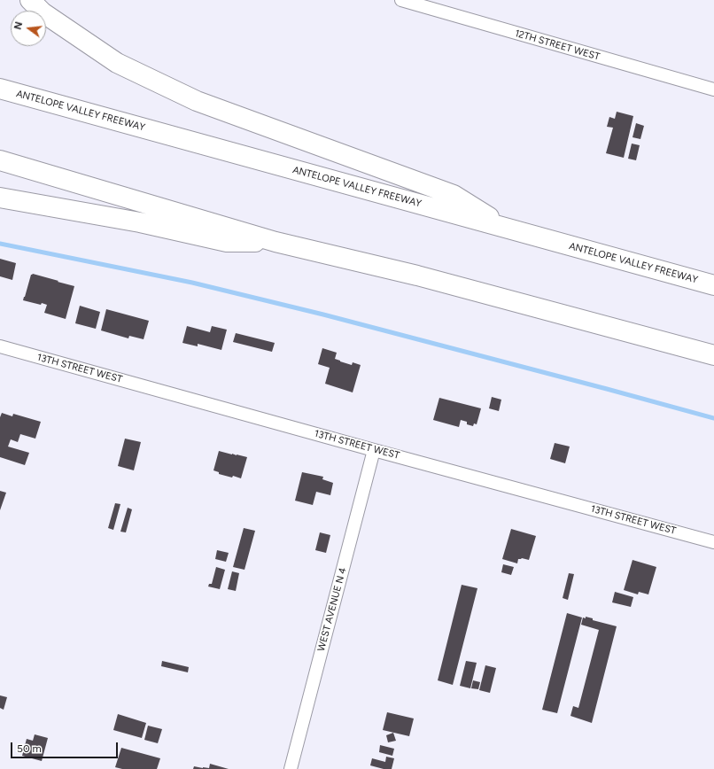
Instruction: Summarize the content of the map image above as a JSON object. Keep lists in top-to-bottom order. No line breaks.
{"streets":{"highway":["ANTELOPE VALLEY FREEWAY"],"street":["12TH STREET WEST","13TH STREET WEST","WEST AVENUE N 4"]},"crossings":[["13TH STREET WEST","WEST AVENUE N 4"]],"scale_bar":"50 m","north":"left"}
